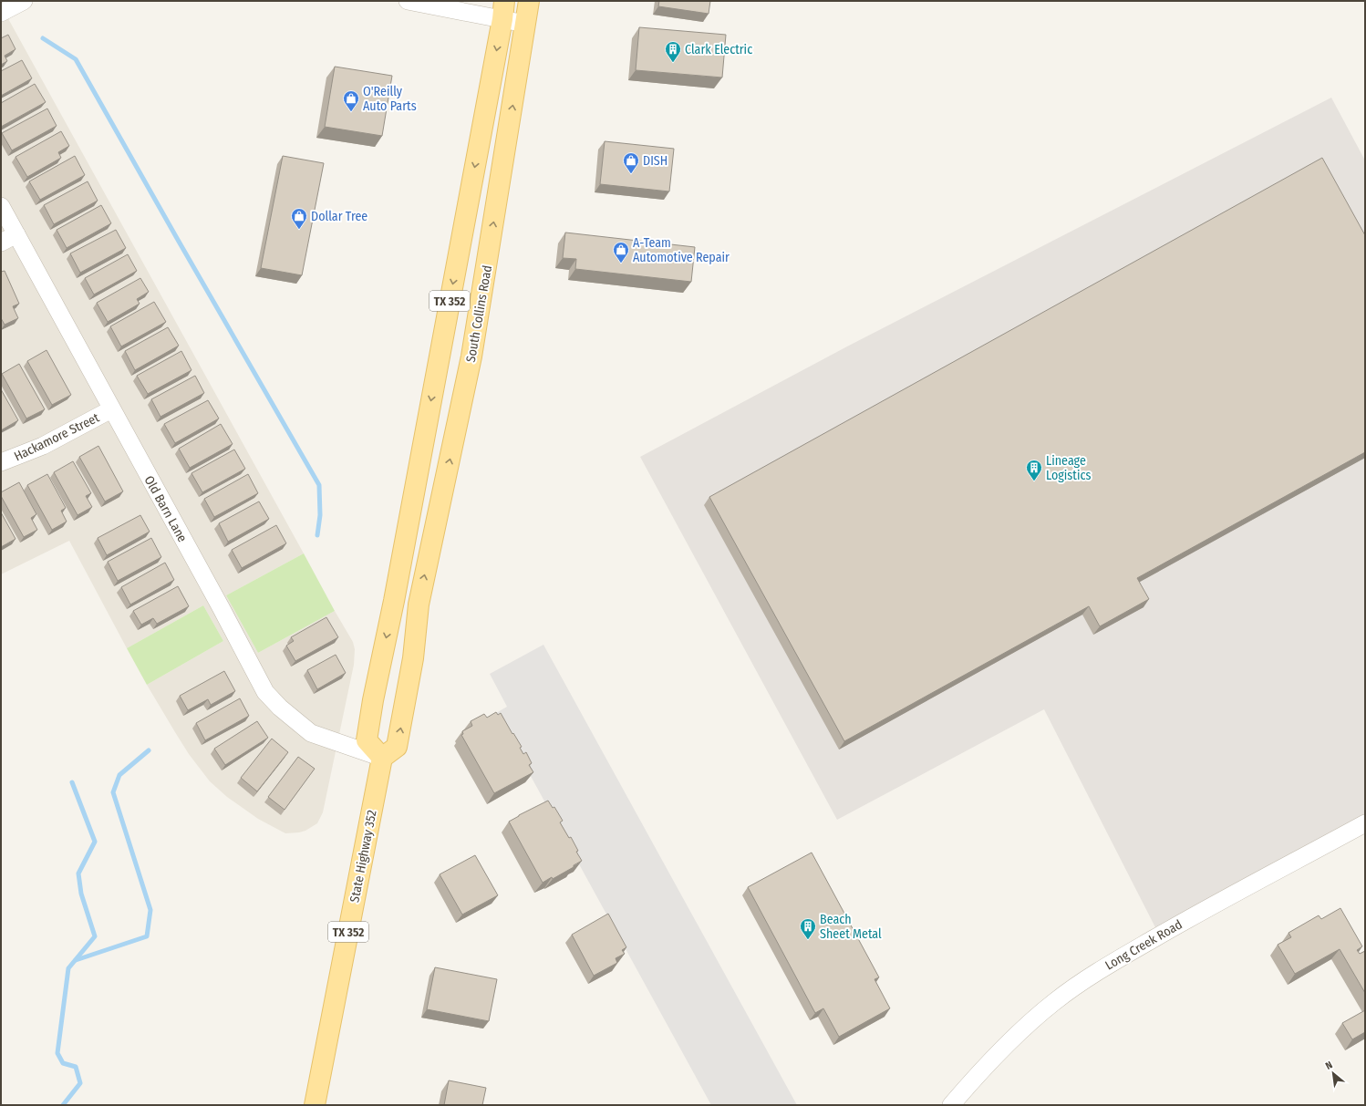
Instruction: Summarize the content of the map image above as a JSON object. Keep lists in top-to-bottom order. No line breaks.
{"streets":{"main road":["TX 352","South Collins Road","State Highway 352"],"street":["Hackamore Street","Old Barn Lane","Long Creek Road"]},"crossings":[["TX 352","South Collins Road"],["TX 352","Old Barn Lane"],["TX 352","State Highway 352"],["South Collins Road","Old Barn Lane"],["South Collins Road","State Highway 352"],["Hackamore Street","Old Barn Lane"],["Old Barn Lane","State Highway 352"]],"places":{"building":["Clark Electric","Lineage Logistics","Beach Sheet Metal"],"shop":["O'Reilly Auto Parts","DISH","Dollar Tree","A-Team Automotive Repair"]},"north":"top left"}
